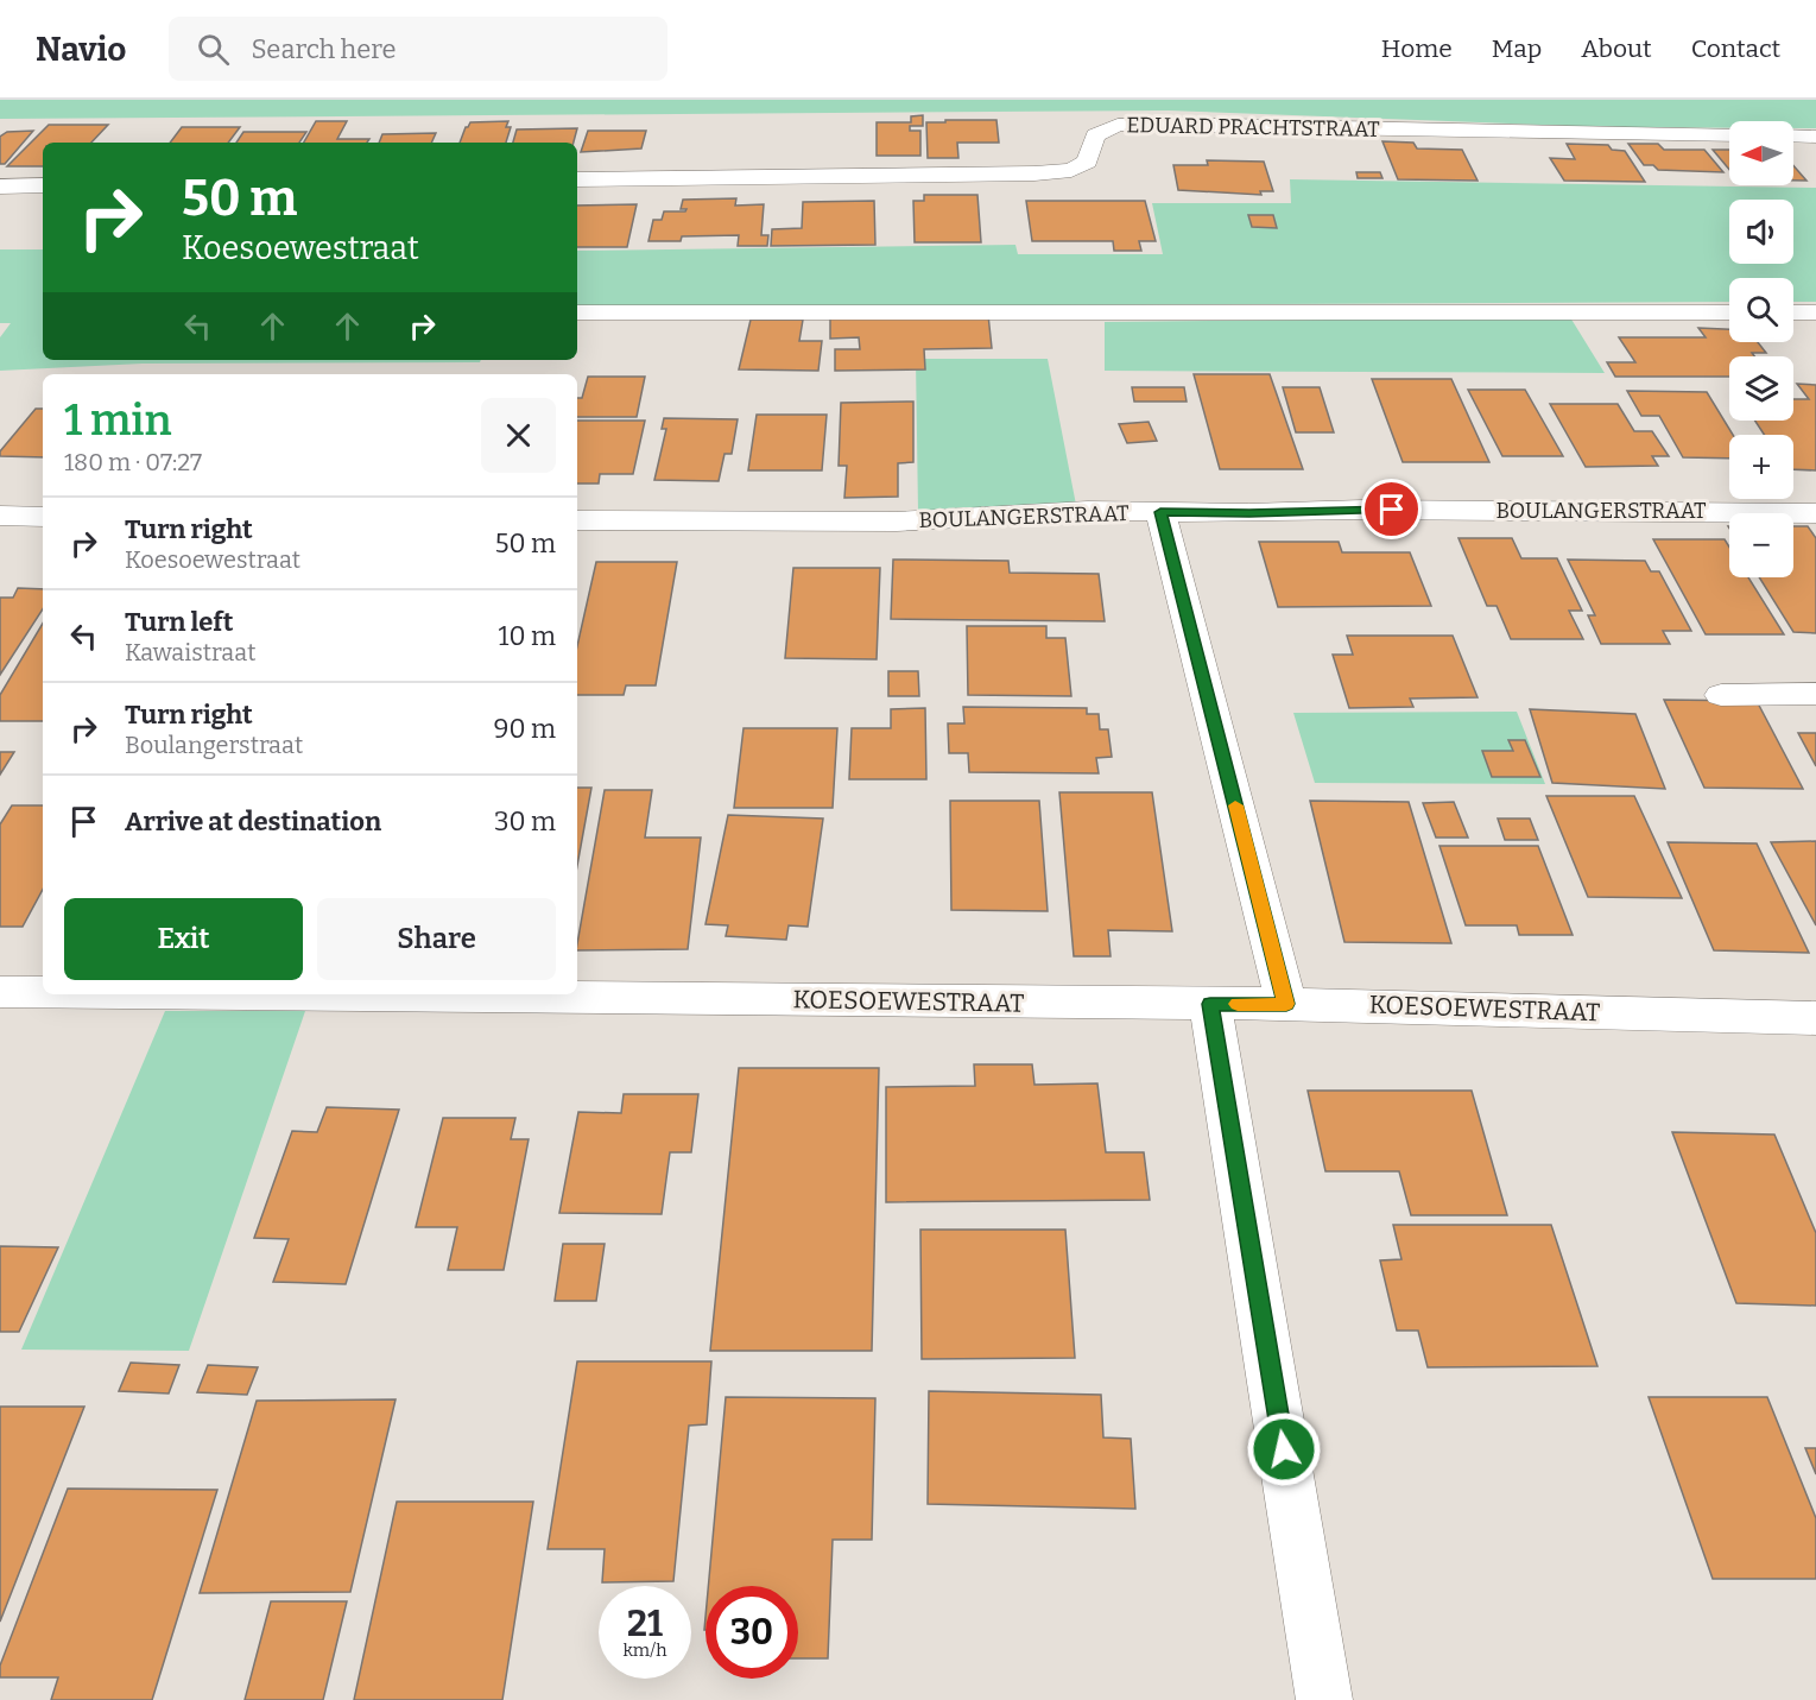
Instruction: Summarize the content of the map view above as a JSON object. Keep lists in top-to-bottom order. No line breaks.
{"streets":{"street":["EDUARD PRACHTSTRAAT","BOULANGERSTRAAT","KOESOEWESTRAAT"]},"north":"left","page":{"header":"Navio","search":"Search here","nav":["Home","Map","About","Contact"],"map_buttons":["+","−"],"turn":["50 m","Koesoewestraat"],"heading":["1 min","180 m · 07:27"],"list":[{"name":"Turn right","note":"Koesoewestraat","value":"50 m"},{"name":"Turn left","note":"Kawaistraat","value":"10 m"},{"name":"Turn right","note":"Boulangerstraat","value":"90 m"},{"name":"Arrive at destination","value":"30 m"}],"buttons":["Exit","Share"],"speed":"21 km/h","limit":"30"}}
